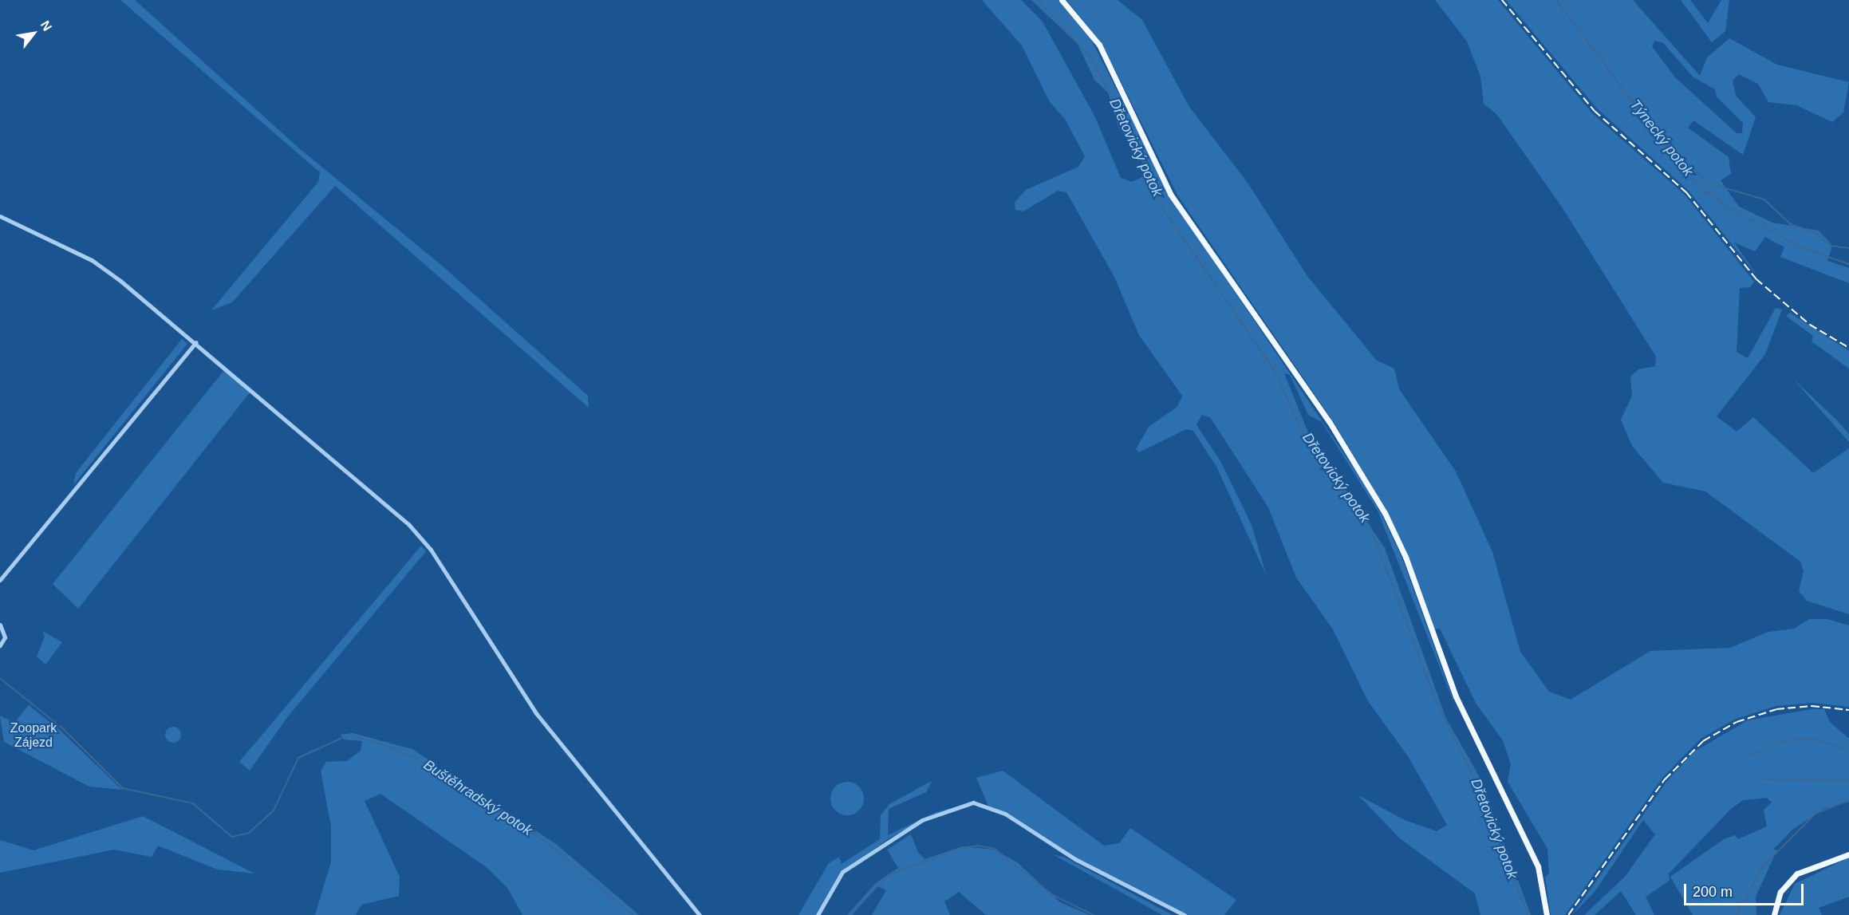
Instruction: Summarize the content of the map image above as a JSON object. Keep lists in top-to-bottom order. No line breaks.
{"water":["Týnecký potok","Dřetovický potok","Buštěhradský potok"],"parks":["Zoopark Zájezd"],"scale_bar":"200 m","north":"top right"}
